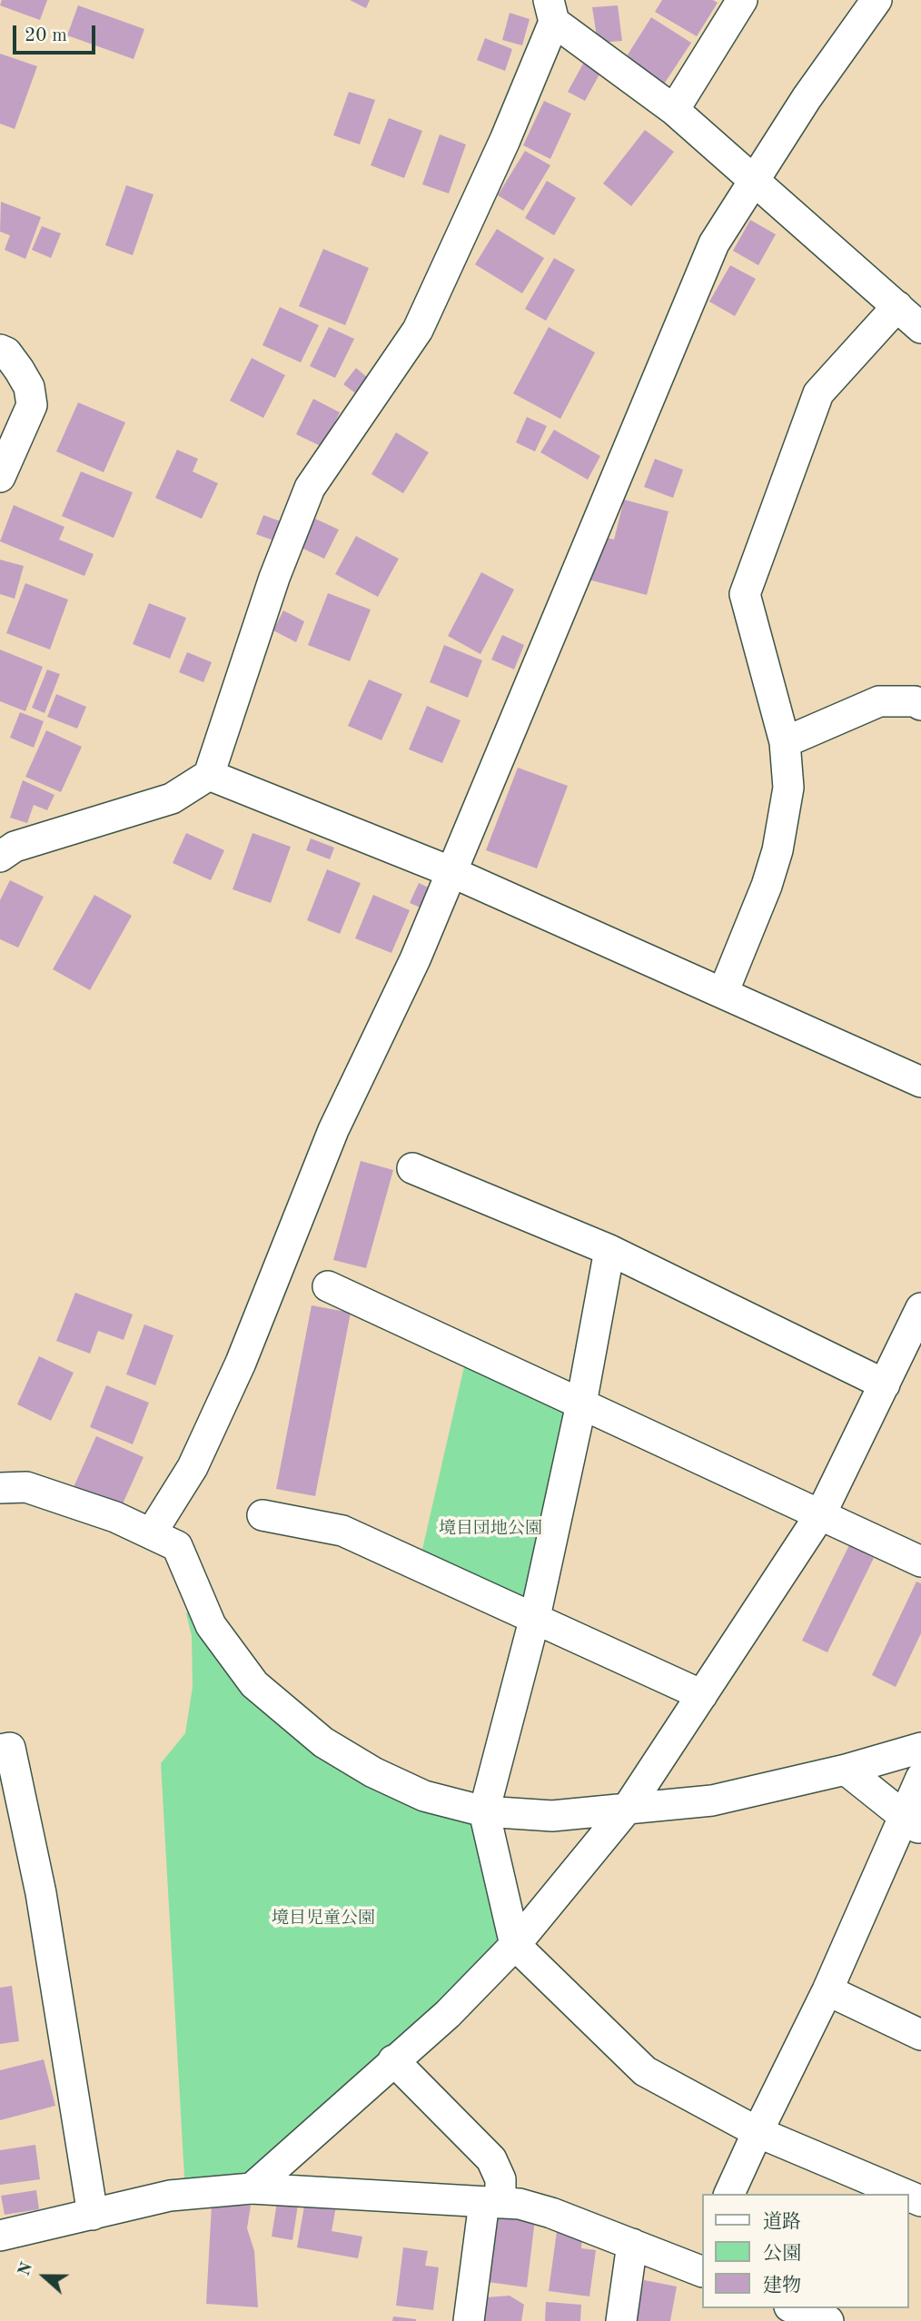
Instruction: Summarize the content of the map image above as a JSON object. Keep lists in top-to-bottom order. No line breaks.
{"parks":["境目団地公園","境目児童公園"],"legend":["道路","公園","建物"],"scale_bar":"20 m","north":"left"}
